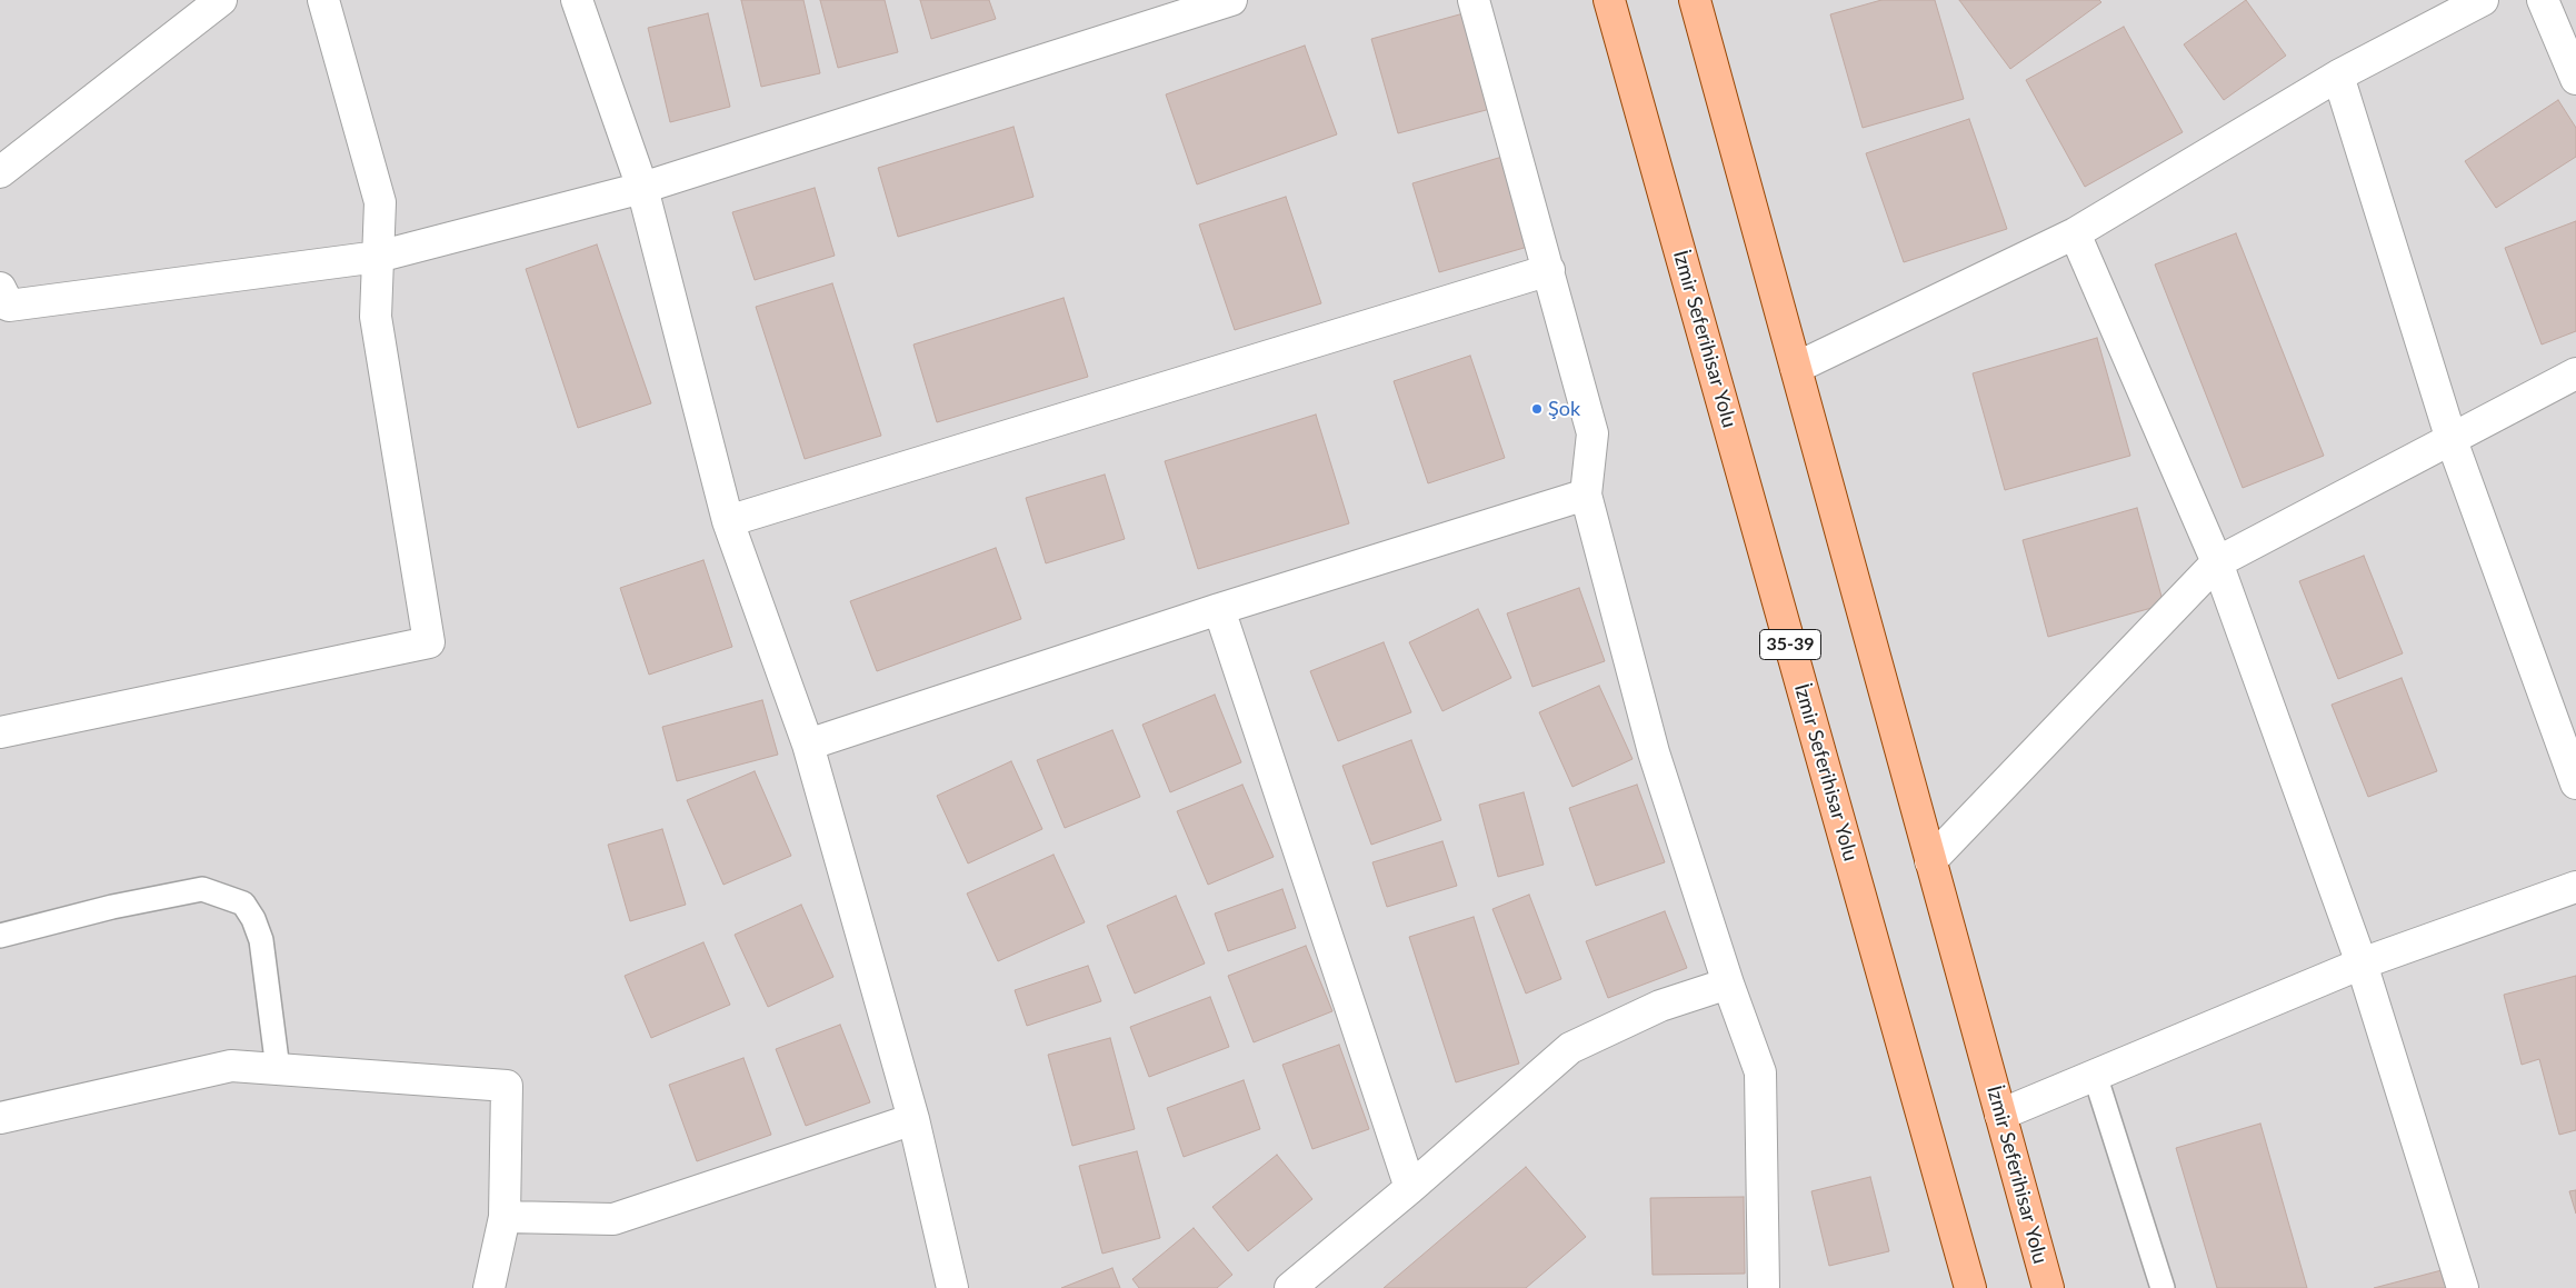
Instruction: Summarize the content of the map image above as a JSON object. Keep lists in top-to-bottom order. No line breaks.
{"streets":{"main road":["İzmir Seferihisar Yolu","35-39"]},"places":["Şok"]}
